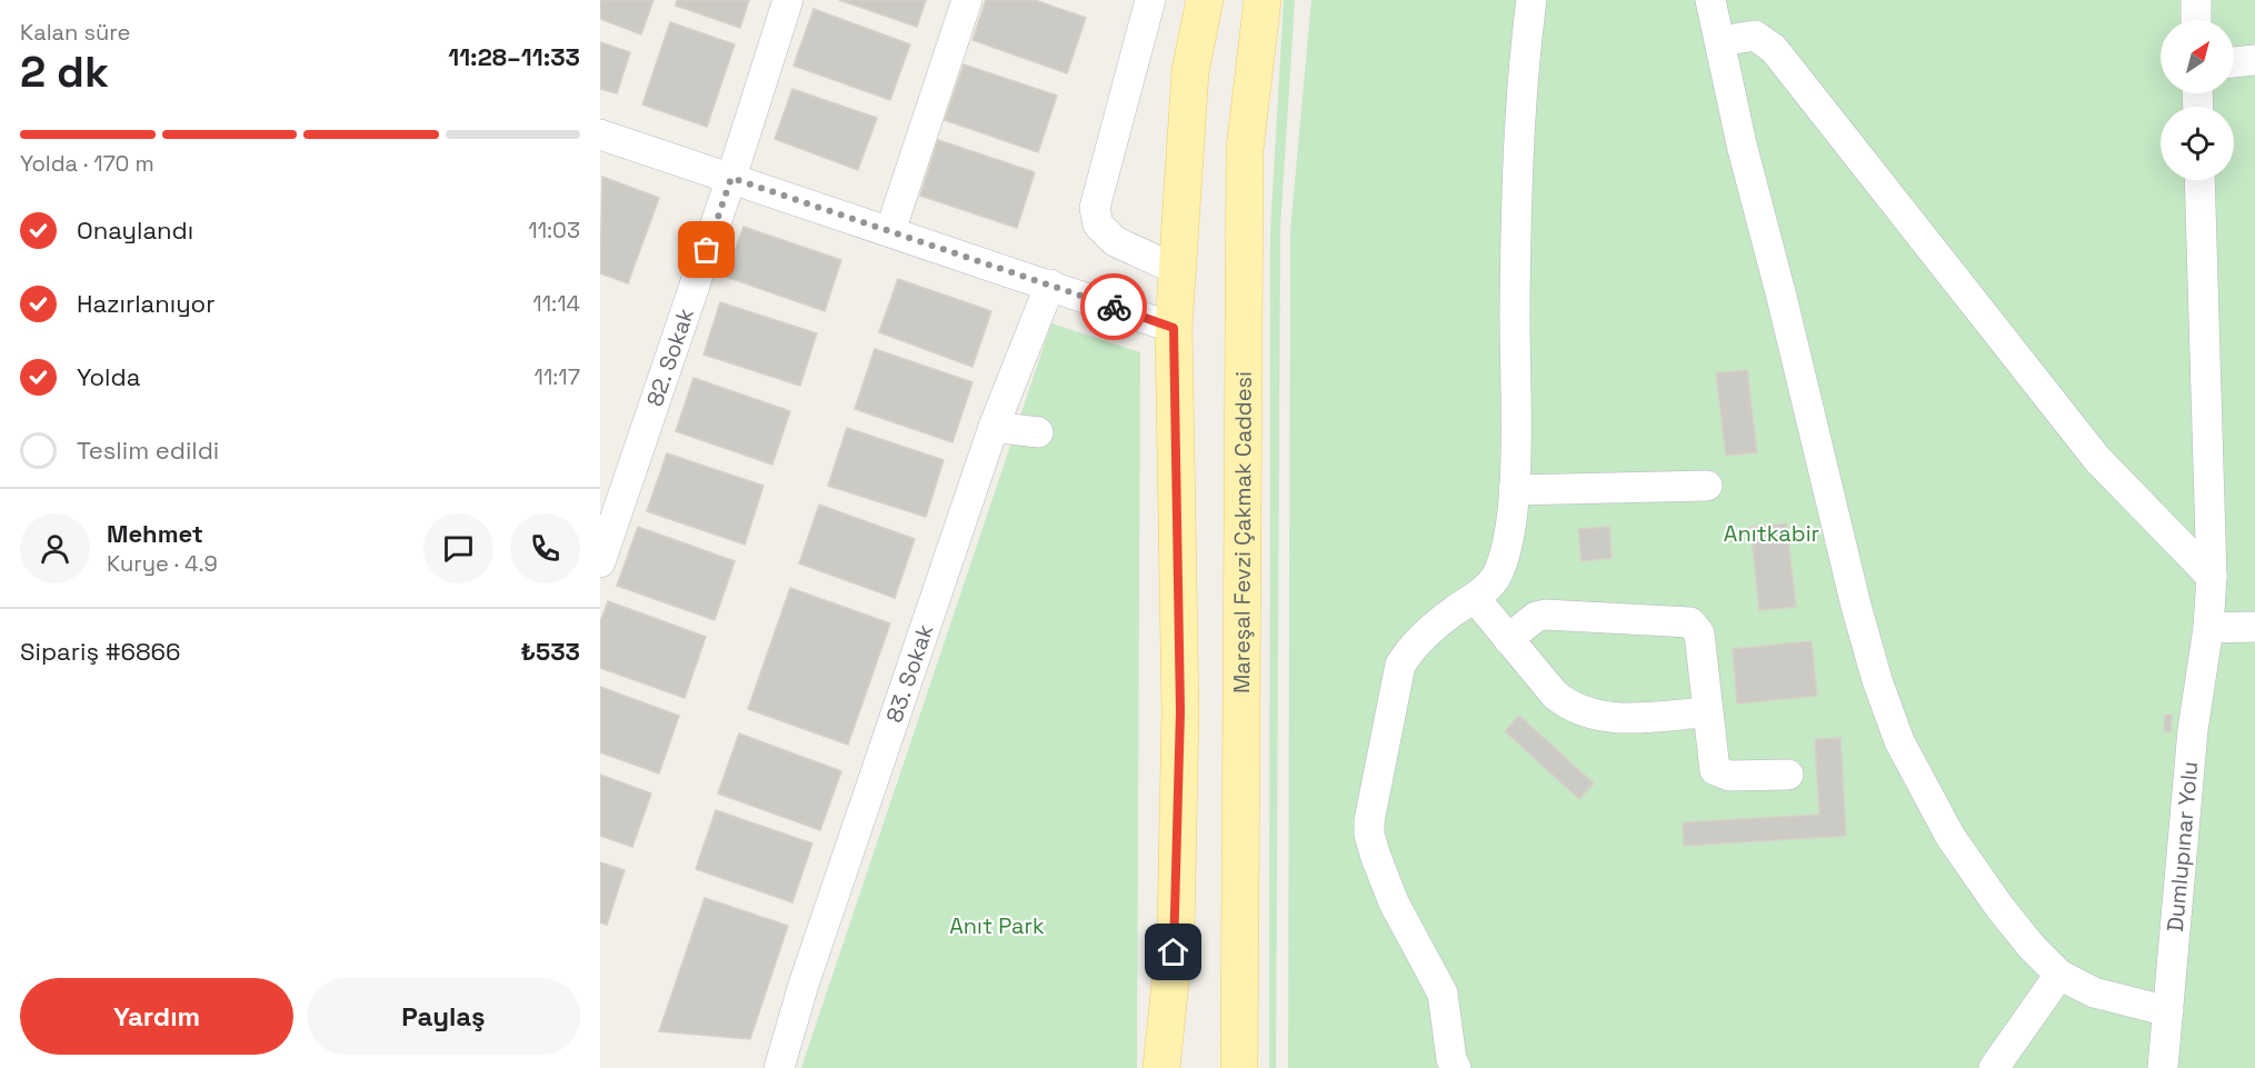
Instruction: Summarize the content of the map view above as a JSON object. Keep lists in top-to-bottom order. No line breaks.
{"streets":{"main road":["Mareşal Fevzi Çakmak Caddesi"],"street":["82. Sokak","83. Sokak","Dumlupınar Yolu"]},"parks":["Anıtkabir","Anıt Park"],"north":"top right","page":{"heading":["2 dk","Kalan süre","11:28–11:33"],"panel":["Mehmet","Kurye · 4.9","Sipariş #6866","₺533"],"bar":"Yolda · 170 m","list":[["Onaylandı","11:03"],["Hazırlanıyor","11:14"],["Yolda","11:17"],"Teslim edildi"],"buttons":["Yardım","Paylaş"]}}
